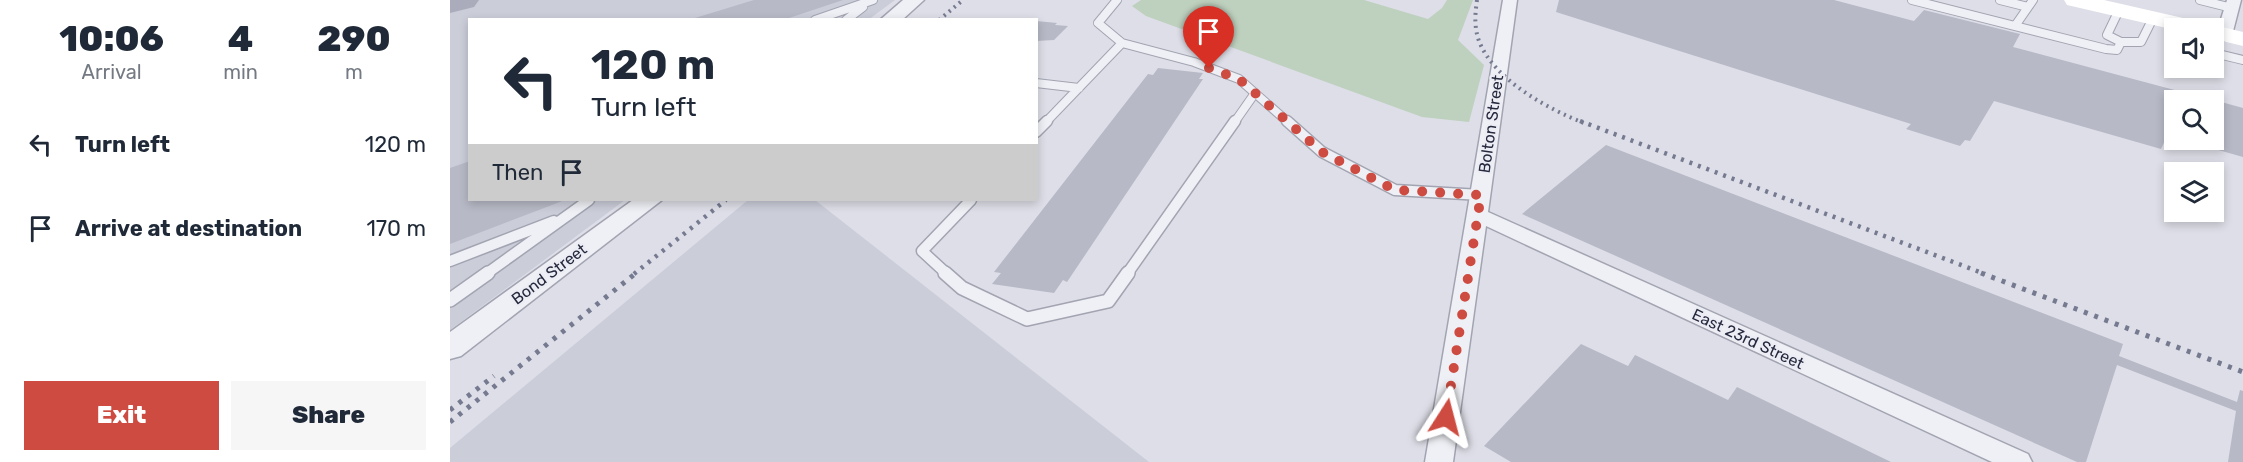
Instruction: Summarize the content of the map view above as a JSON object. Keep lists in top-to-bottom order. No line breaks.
{"streets":{"street":["Bolton Street","Bond Street","East 23rd Street"]},"crossings":[["Bolton Street","East 23rd Street"]],"page":{"eta":["10:06","Arrival","4","min","290","m"],"turn":["120 m","Turn left"],"list":[{"name":"Turn left","value":"120 m"},{"name":"Arrive at destination","value":"170 m"}],"then":"Then","buttons":["Exit","Share"]}}
